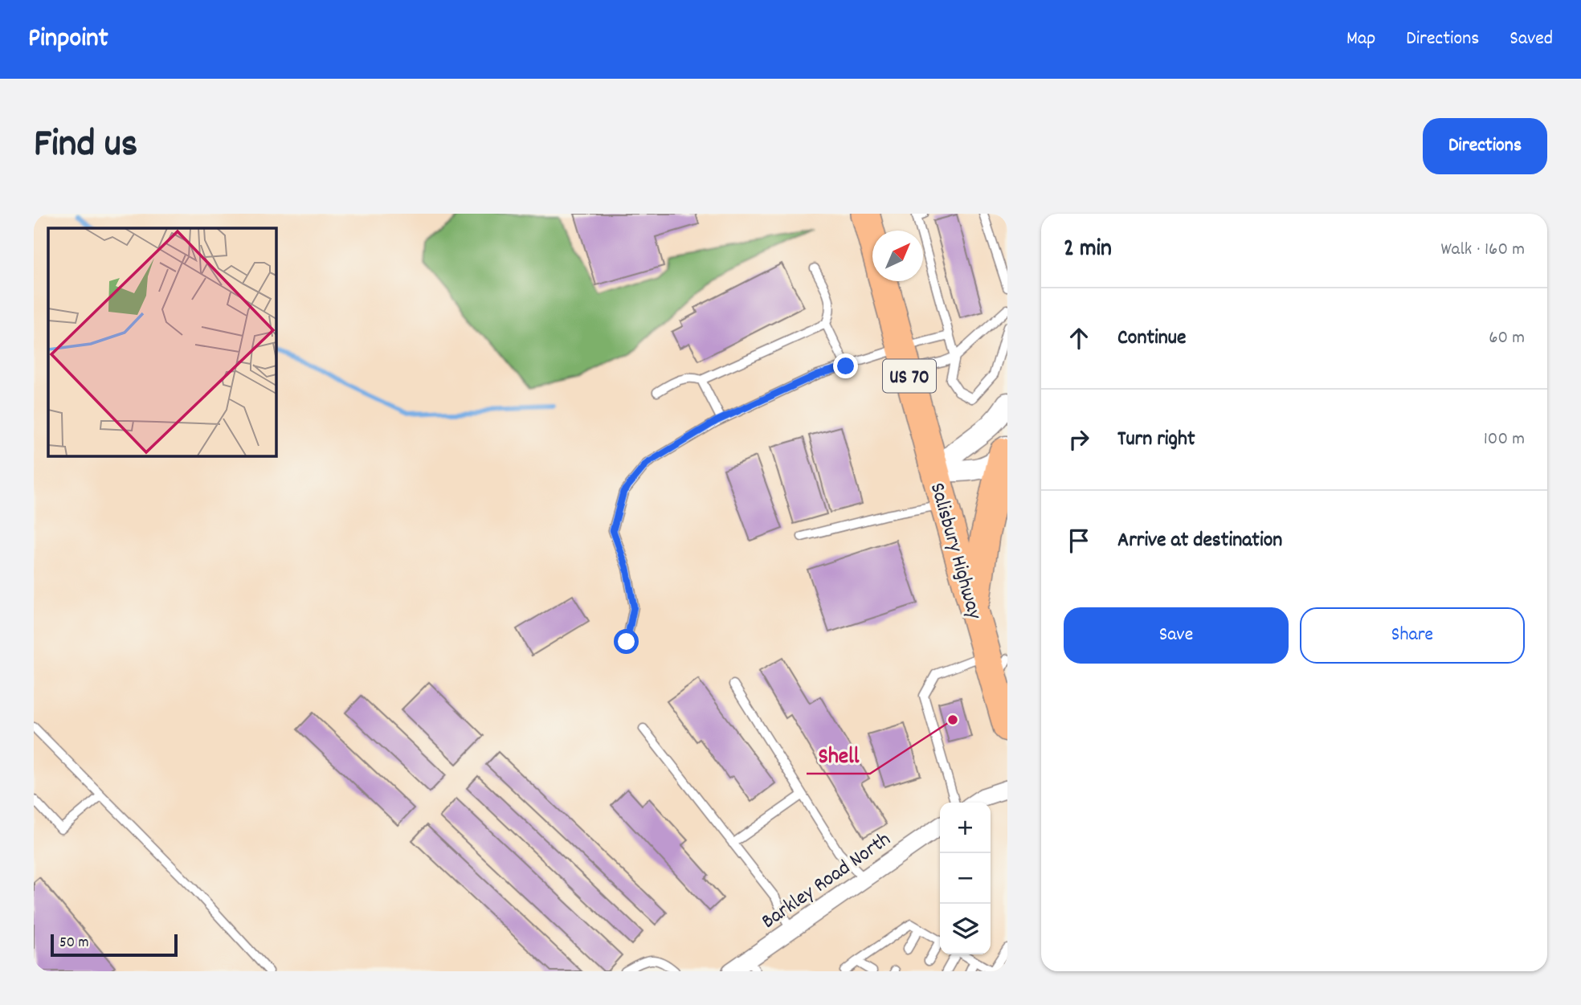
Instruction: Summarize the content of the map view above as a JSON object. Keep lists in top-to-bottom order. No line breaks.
{"streets":{"highway":["US 70","Salisbury Highway"],"street":["Barkley Road North"]},"crossings":[["US 70","Salisbury Highway"]],"places":["Shell"],"scale_bar":"50 m","north":"top right","page":{"header":"Pinpoint","nav":["Map","Directions","Saved"],"title":"Find us","buttons":["Directions",["Save","Share"]],"heading":["2 min","Walk · 160 m"],"list":[["Continue","60 m"],["Turn right","100 m"],"Arrive at destination"],"map_buttons":["+","−"],"scale":"50 m"}}
